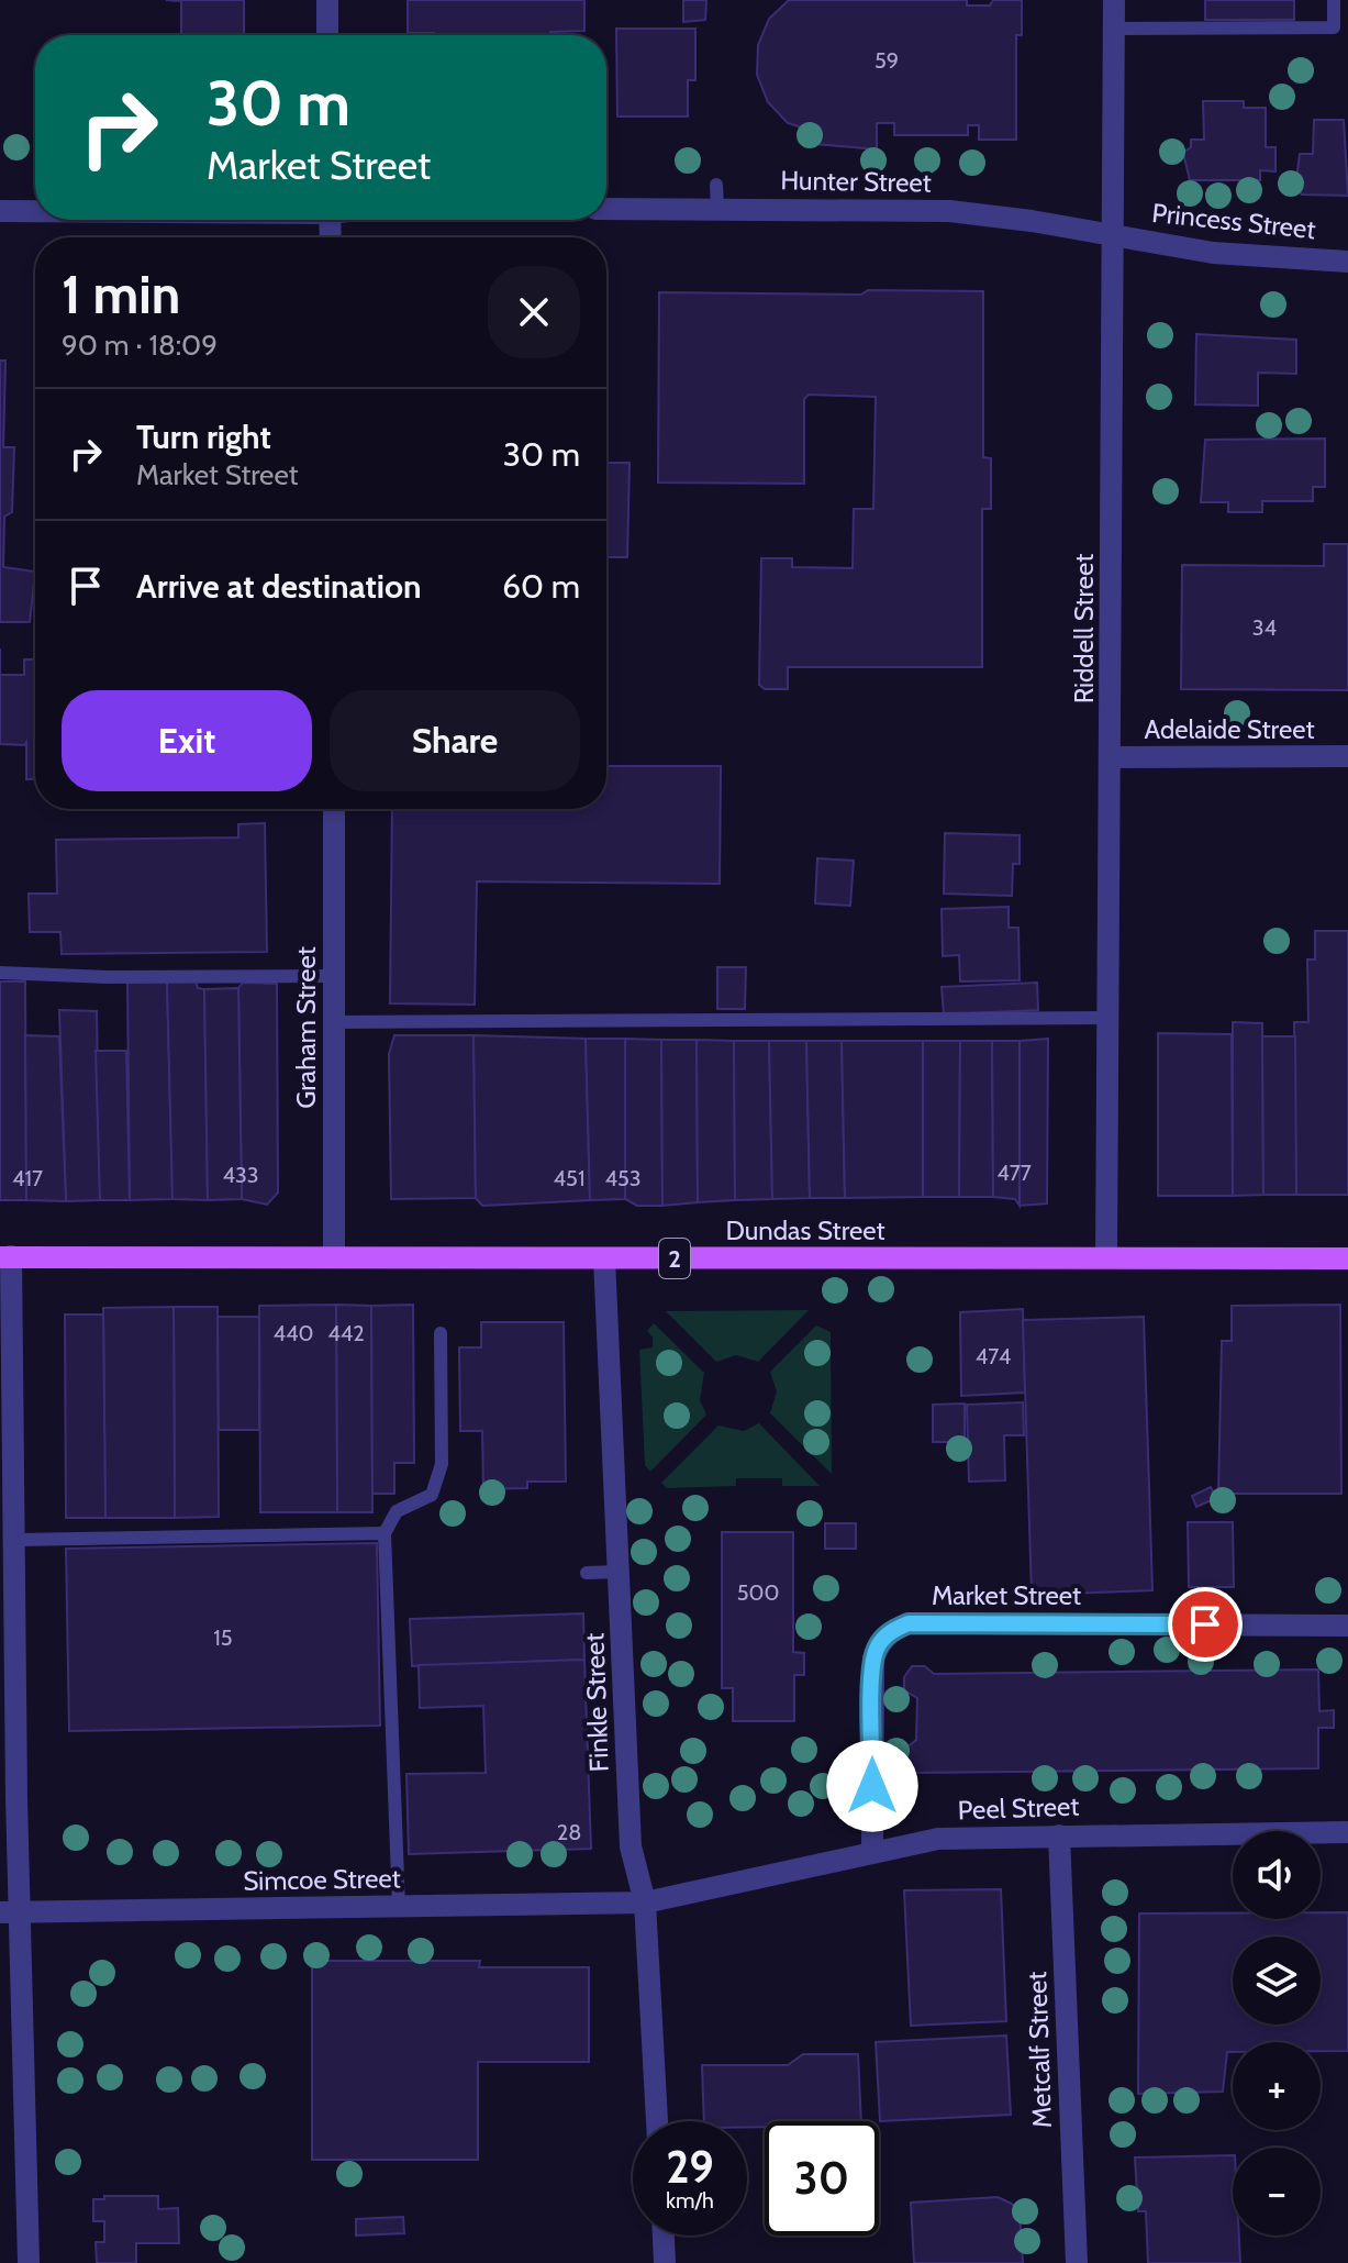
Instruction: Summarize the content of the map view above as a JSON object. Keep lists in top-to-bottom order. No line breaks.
{"streets":{"main road":["Dundas Street","2"],"street":["Hunter Street","Princess Street","Riddell Street","Adelaide Street","Graham Street","Market Street","Finkle Street","Peel Street","Simcoe Street","Metcalf Street"]},"crossings":[["Hunter Street","Princess Street"],["Hunter Street","Riddell Street"],["Princess Street","Riddell Street"],["Riddell Street","Adelaide Street"],["Riddell Street","Dundas Street"],["Graham Street","Dundas Street"],["Dundas Street","Finkle Street"],["Market Street","Peel Street"],["Finkle Street","Peel Street"],["Finkle Street","Simcoe Street"],["Peel Street","Simcoe Street"],["Peel Street","Metcalf Street"]],"house_numbers":["59","34","477","433","417","451","453","440","442","474","500","15","28"],"page":{"turn":["30 m","Market Street"],"heading":["1 min","90 m · 18:09"],"list":[{"name":"Turn right","note":"Market Street","value":"30 m"},{"name":"Arrive at destination","value":"60 m"}],"buttons":["Exit","Share"],"map_buttons":["+","−"],"speed":"29 km/h","limit":"30"}}
